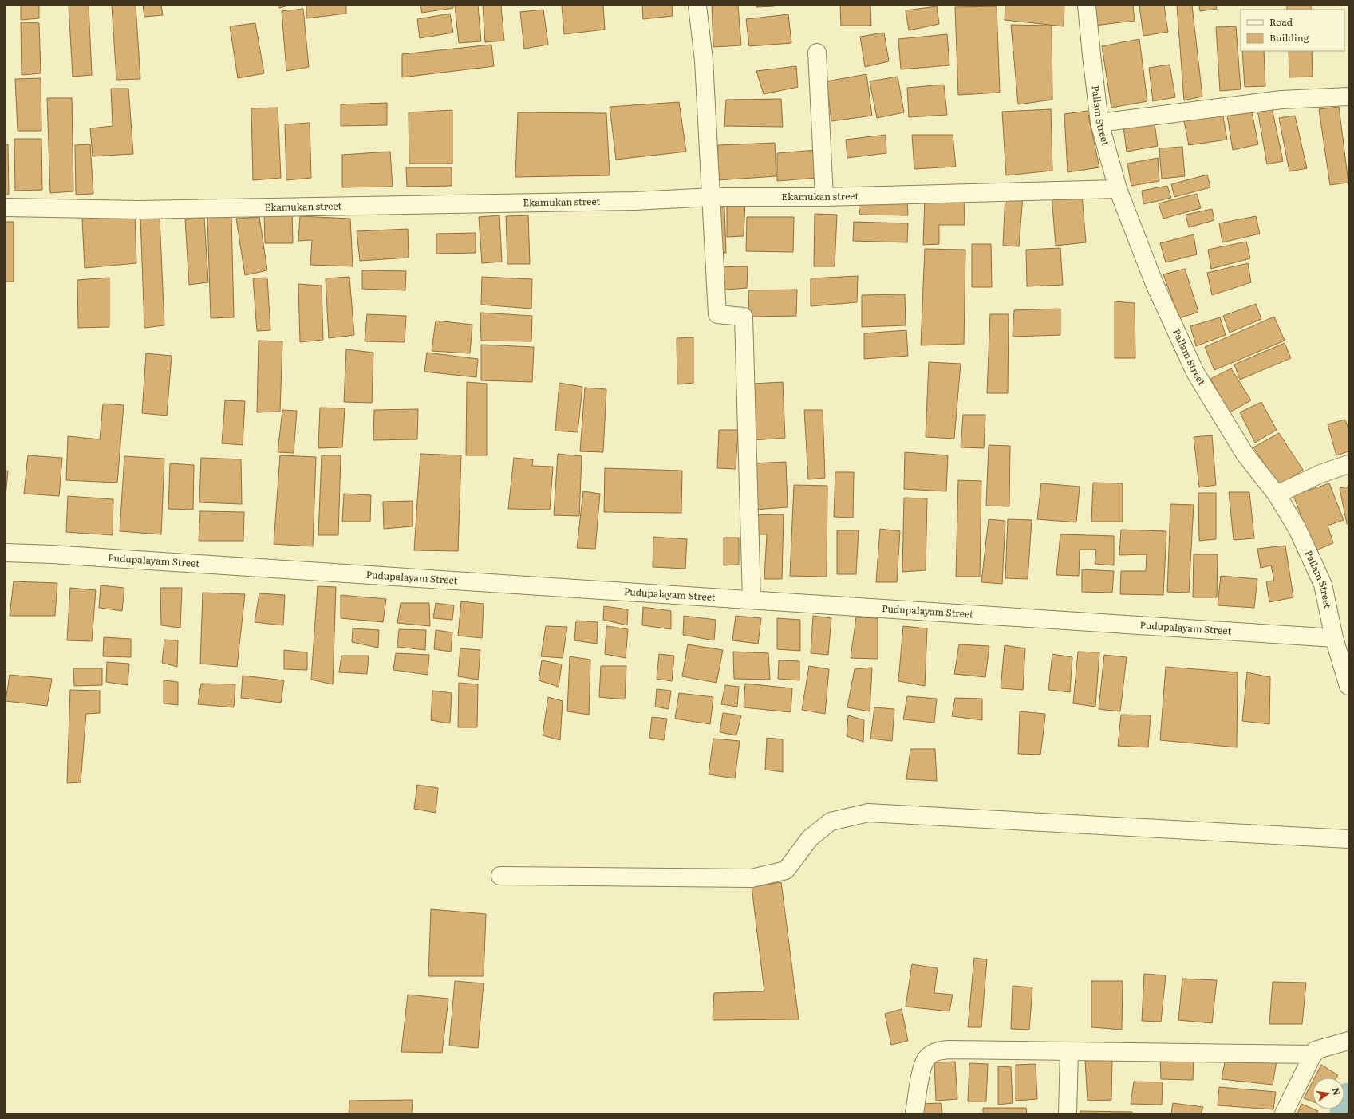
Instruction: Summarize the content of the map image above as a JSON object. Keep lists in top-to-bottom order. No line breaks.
{"streets":{"street":["Pallam Street","Ekamukan street","Pudupalayam Street"]},"crossings":[["Pallam Street","Ekamukan street"],["Pallam Street","Pudupalayam Street"]],"legend":["Road","Building"],"north":"right"}
